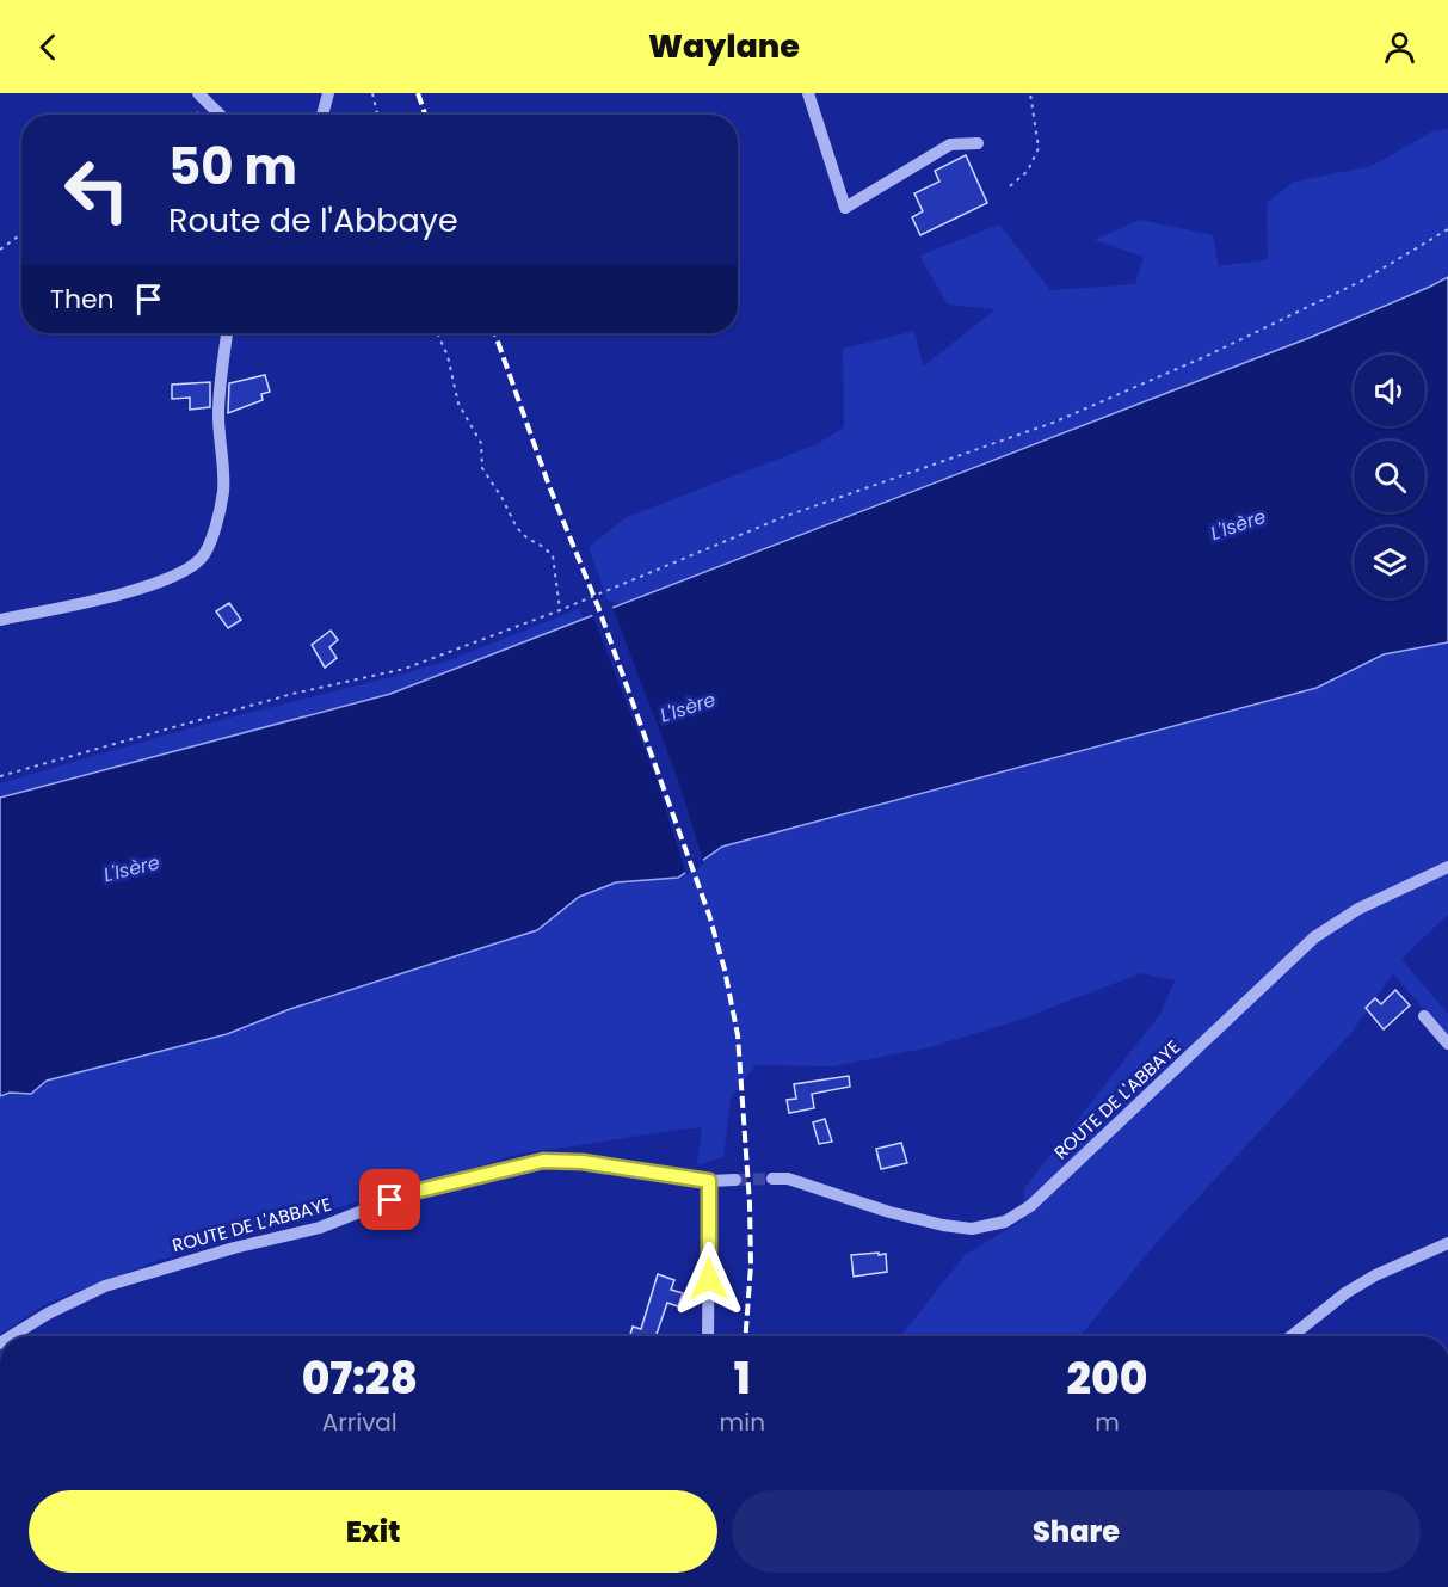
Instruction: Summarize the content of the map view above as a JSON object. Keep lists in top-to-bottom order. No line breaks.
{"streets":{"street":["ROUTE DE L'ABBAYE"]},"water":["L'Isère"],"page":{"header":"Waylane","turn":["50 m","Route de l'Abbaye"],"then":"Then","eta":["07:28","Arrival","1","min","200","m"],"buttons":["Exit","Share"]}}
